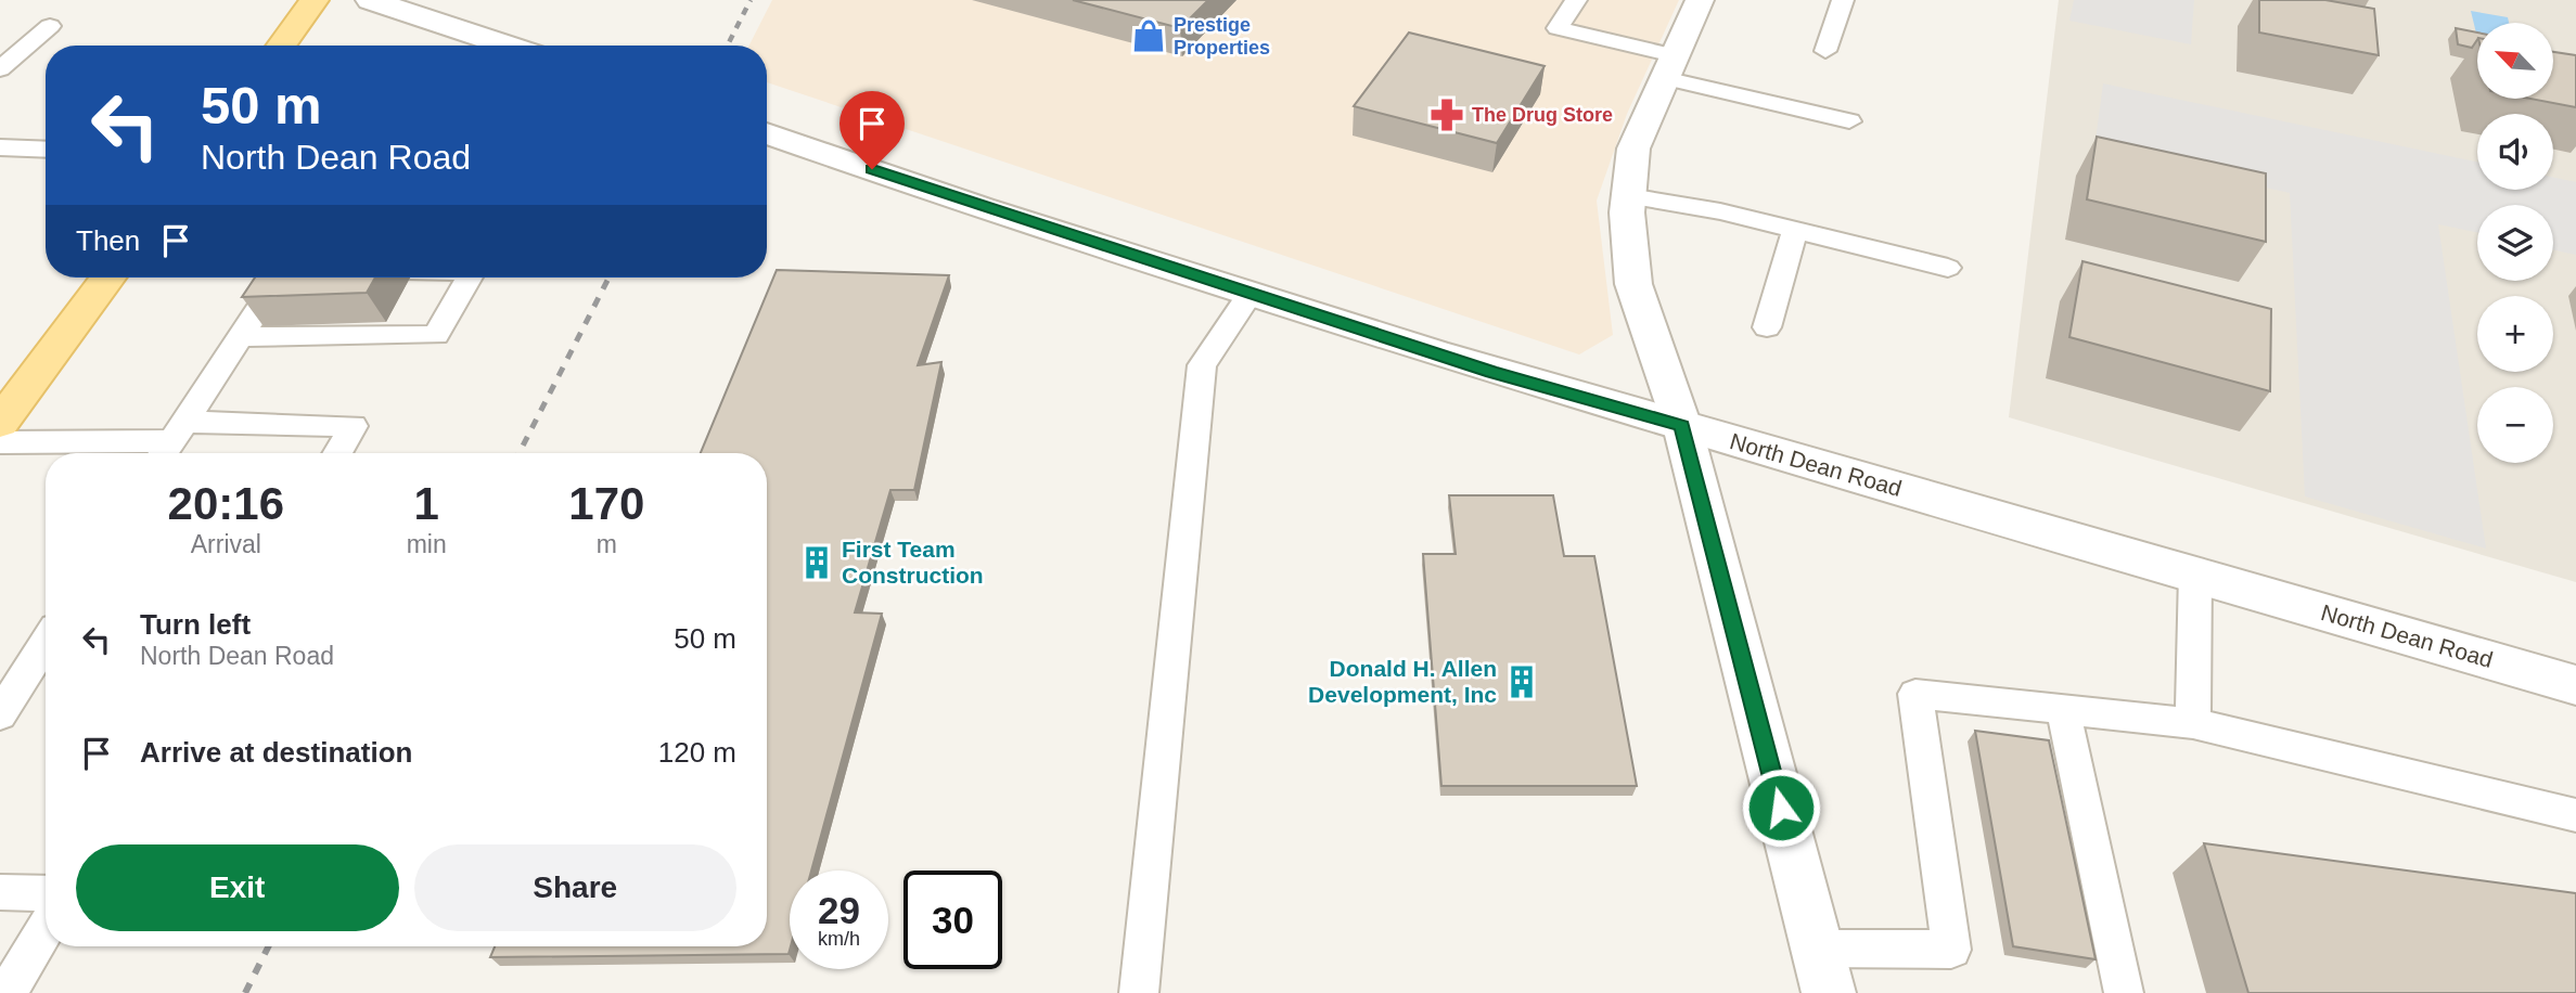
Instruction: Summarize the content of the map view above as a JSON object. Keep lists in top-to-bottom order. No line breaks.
{"streets":{"street":["North Dean Road"]},"places":{"shop":["Prestige Properties"],"pharmacy":["The Drug Store"],"building":["First Team Construction","Donald H. Allen Development, Inc"]},"north":"top left","page":{"map_buttons":["+","−"],"turn":["50 m","North Dean Road"],"then":"Then","eta":["20:16","Arrival","1","min","170","m"],"list":[{"name":"Turn left","note":"North Dean Road","value":"50 m"},{"name":"Arrive at destination","value":"120 m"}],"buttons":["Exit","Share"],"speed":"29 km/h","limit":"30"}}
